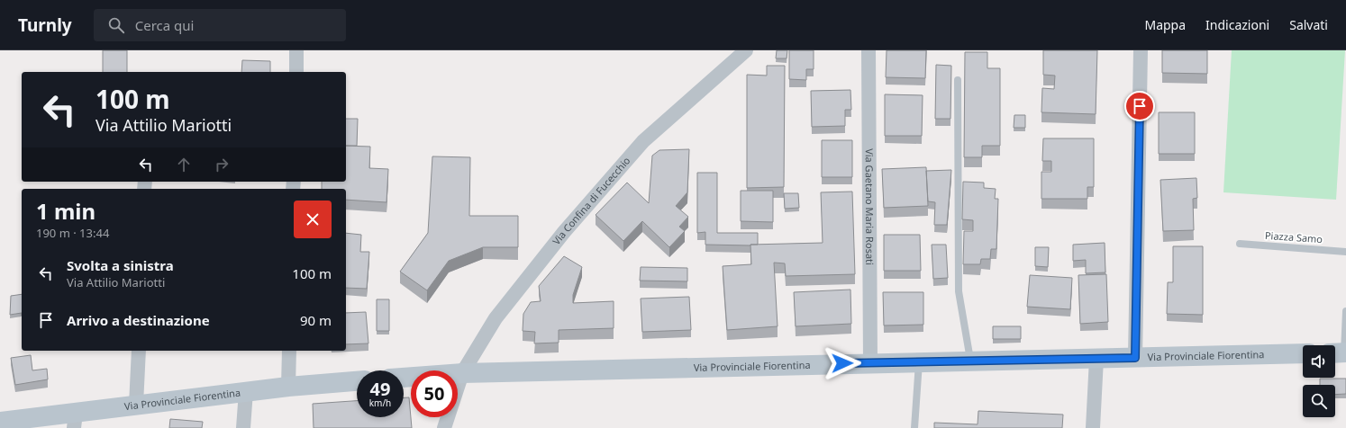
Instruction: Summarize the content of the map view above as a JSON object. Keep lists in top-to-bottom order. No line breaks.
{"streets":{"main road":["Via Provinciale Fiorentina"],"street":["Via Confina di Fucecchio","Via Gaetano Maria Rosati"],"lane":["Piazza Samo"]},"crossings":[["Via Confina di Fucecchio","Via Provinciale Fiorentina"],["Via Gaetano Maria Rosati","Via Provinciale Fiorentina"]],"page":{"header":"Turnly","search":"Cerca qui","nav":["Mappa","Indicazioni","Salvati"],"turn":["100 m","Via Attilio Mariotti"],"heading":["1 min","190 m · 13:44"],"list":[{"name":"Svolta a sinistra","note":"Via Attilio Mariotti","value":"100 m"},{"name":"Arrivo a destinazione","value":"90 m"}],"speed":"49 km/h","limit":"50"}}
